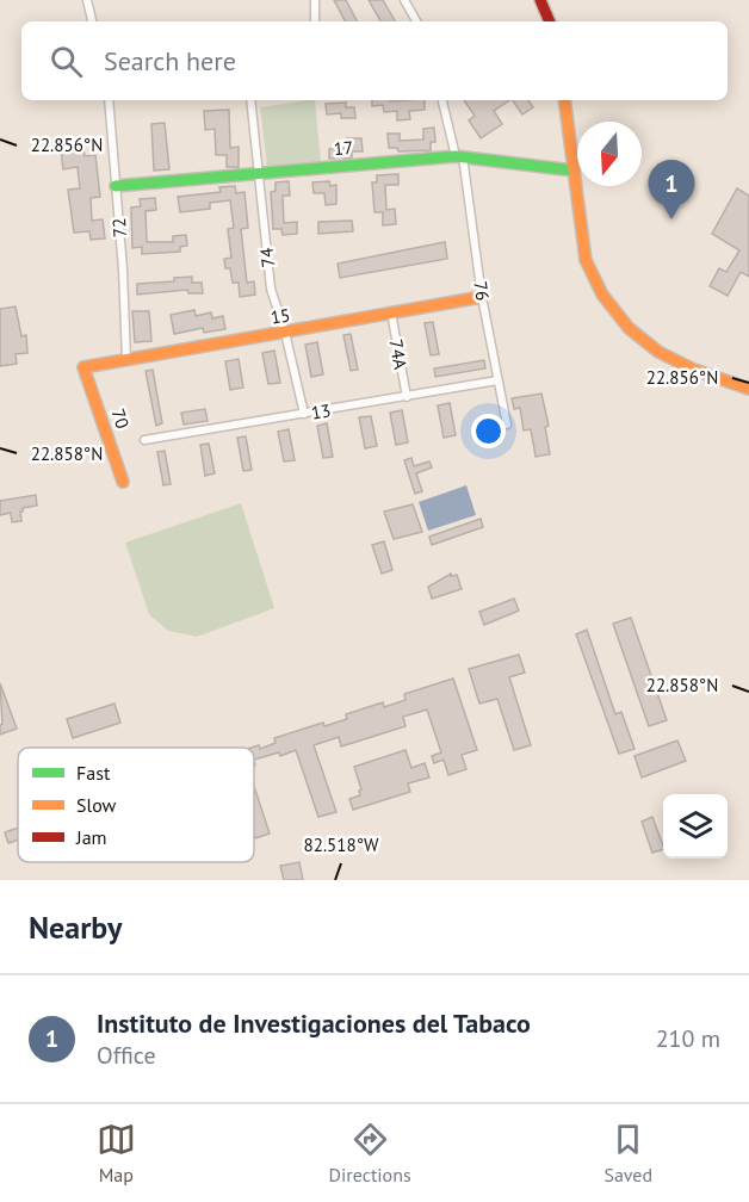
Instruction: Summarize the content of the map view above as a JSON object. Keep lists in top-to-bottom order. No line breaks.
{"streets":{"street":["17","72","74","76","15","74A","13","70"]},"crossings":[["17","72"],["17","74"],["17","76"],["72","15"],["74","15"],["74","13"],["76","15"],["76","13"],["15","74A"],["15","70"],["74A","13"]],"legend":["Fast","Slow","Jam"],"north":"bottom","page":{"search":"Search here","pins":"1","heading":"Nearby","list":[{"mark":"1","name":"Instituto de Investigaciones del Tabaco","note":"Office","value":"210 m"}],"nav":["Map","Directions","Saved"]},"coordinates":["22.856°N","22.858°N","82.518°W"]}
